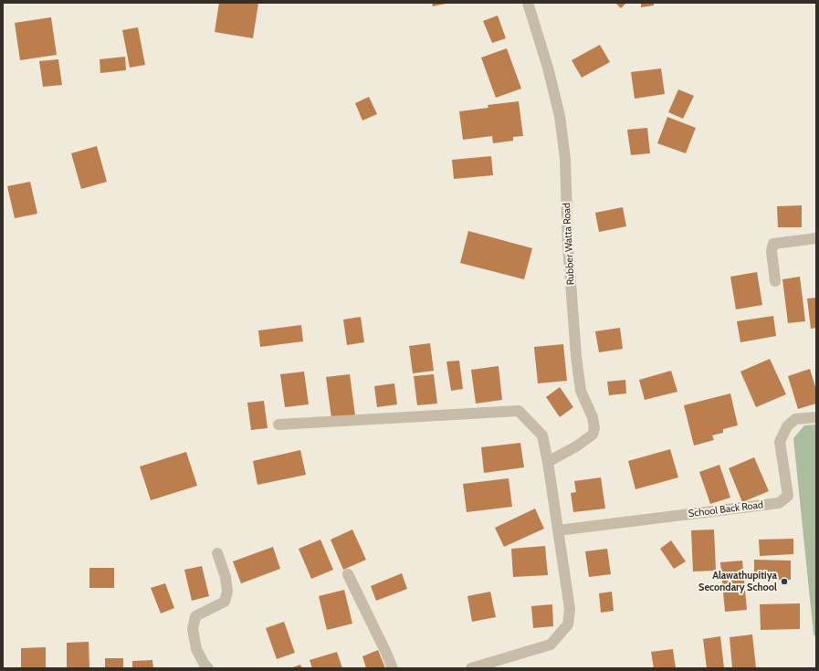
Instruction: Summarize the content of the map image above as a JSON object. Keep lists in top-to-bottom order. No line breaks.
{"streets":{"street":["Rubber Watta Road","School Back Road"]},"places":["Alawathupitiya Secondary School"]}
